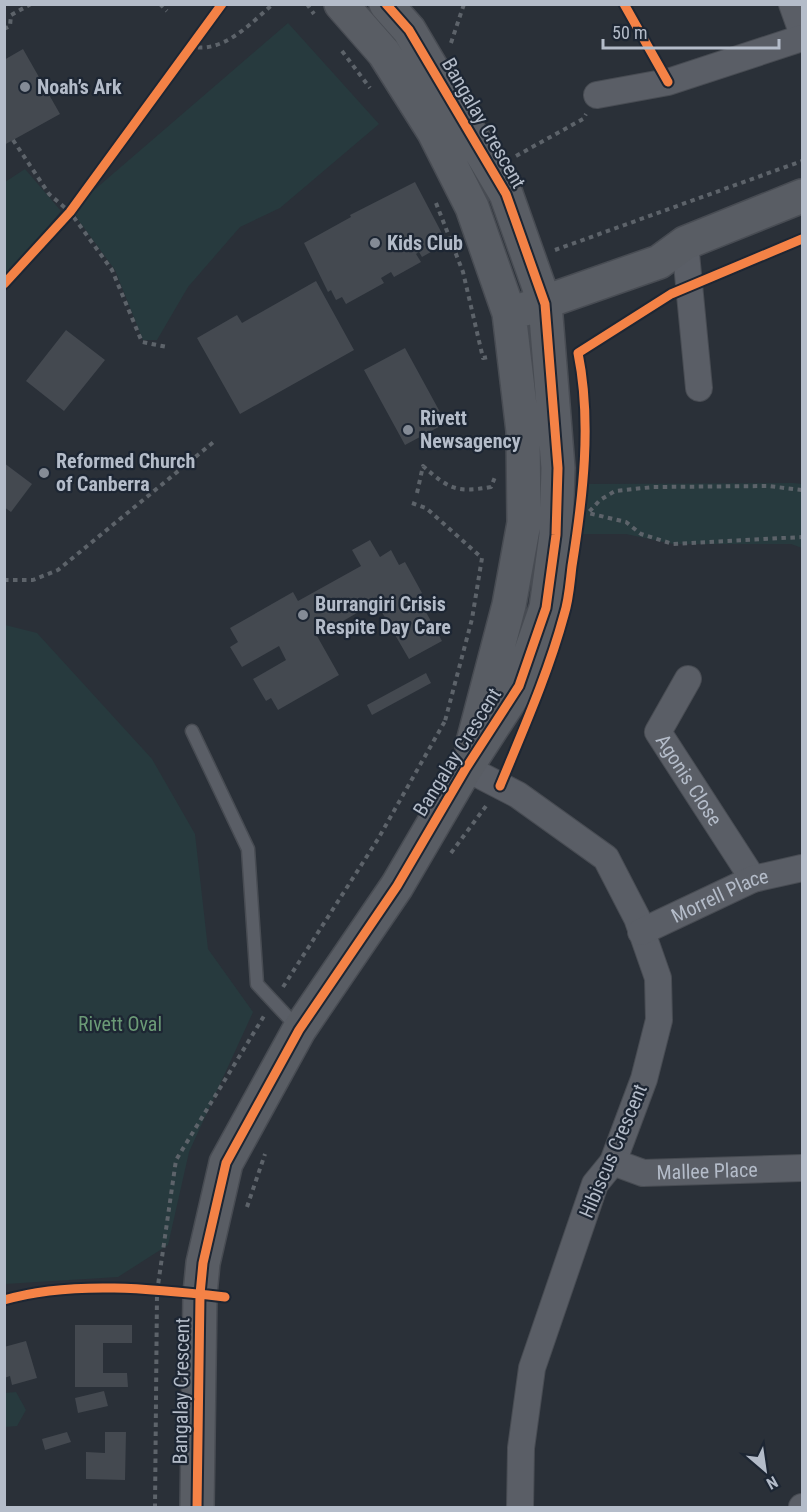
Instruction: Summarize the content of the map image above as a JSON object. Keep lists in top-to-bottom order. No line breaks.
{"streets":{"street":["Bangalay Crescent","Agonis Close","Morrell Place","Hibiscus Crescent","Mallee Place"]},"crossings":[["Bangalay Crescent","Hibiscus Crescent"],["Agonis Close","Morrell Place"],["Morrell Place","Hibiscus Crescent"],["Hibiscus Crescent","Mallee Place"]],"parks":["Rivett Oval"],"places":["Noah’s Ark","Kids Club","Rivett Newsagency","Reformed Church of Canberra","Burrangiri Crisis Respite Day Care"],"scale_bar":"50 m","north":"bottom right"}
